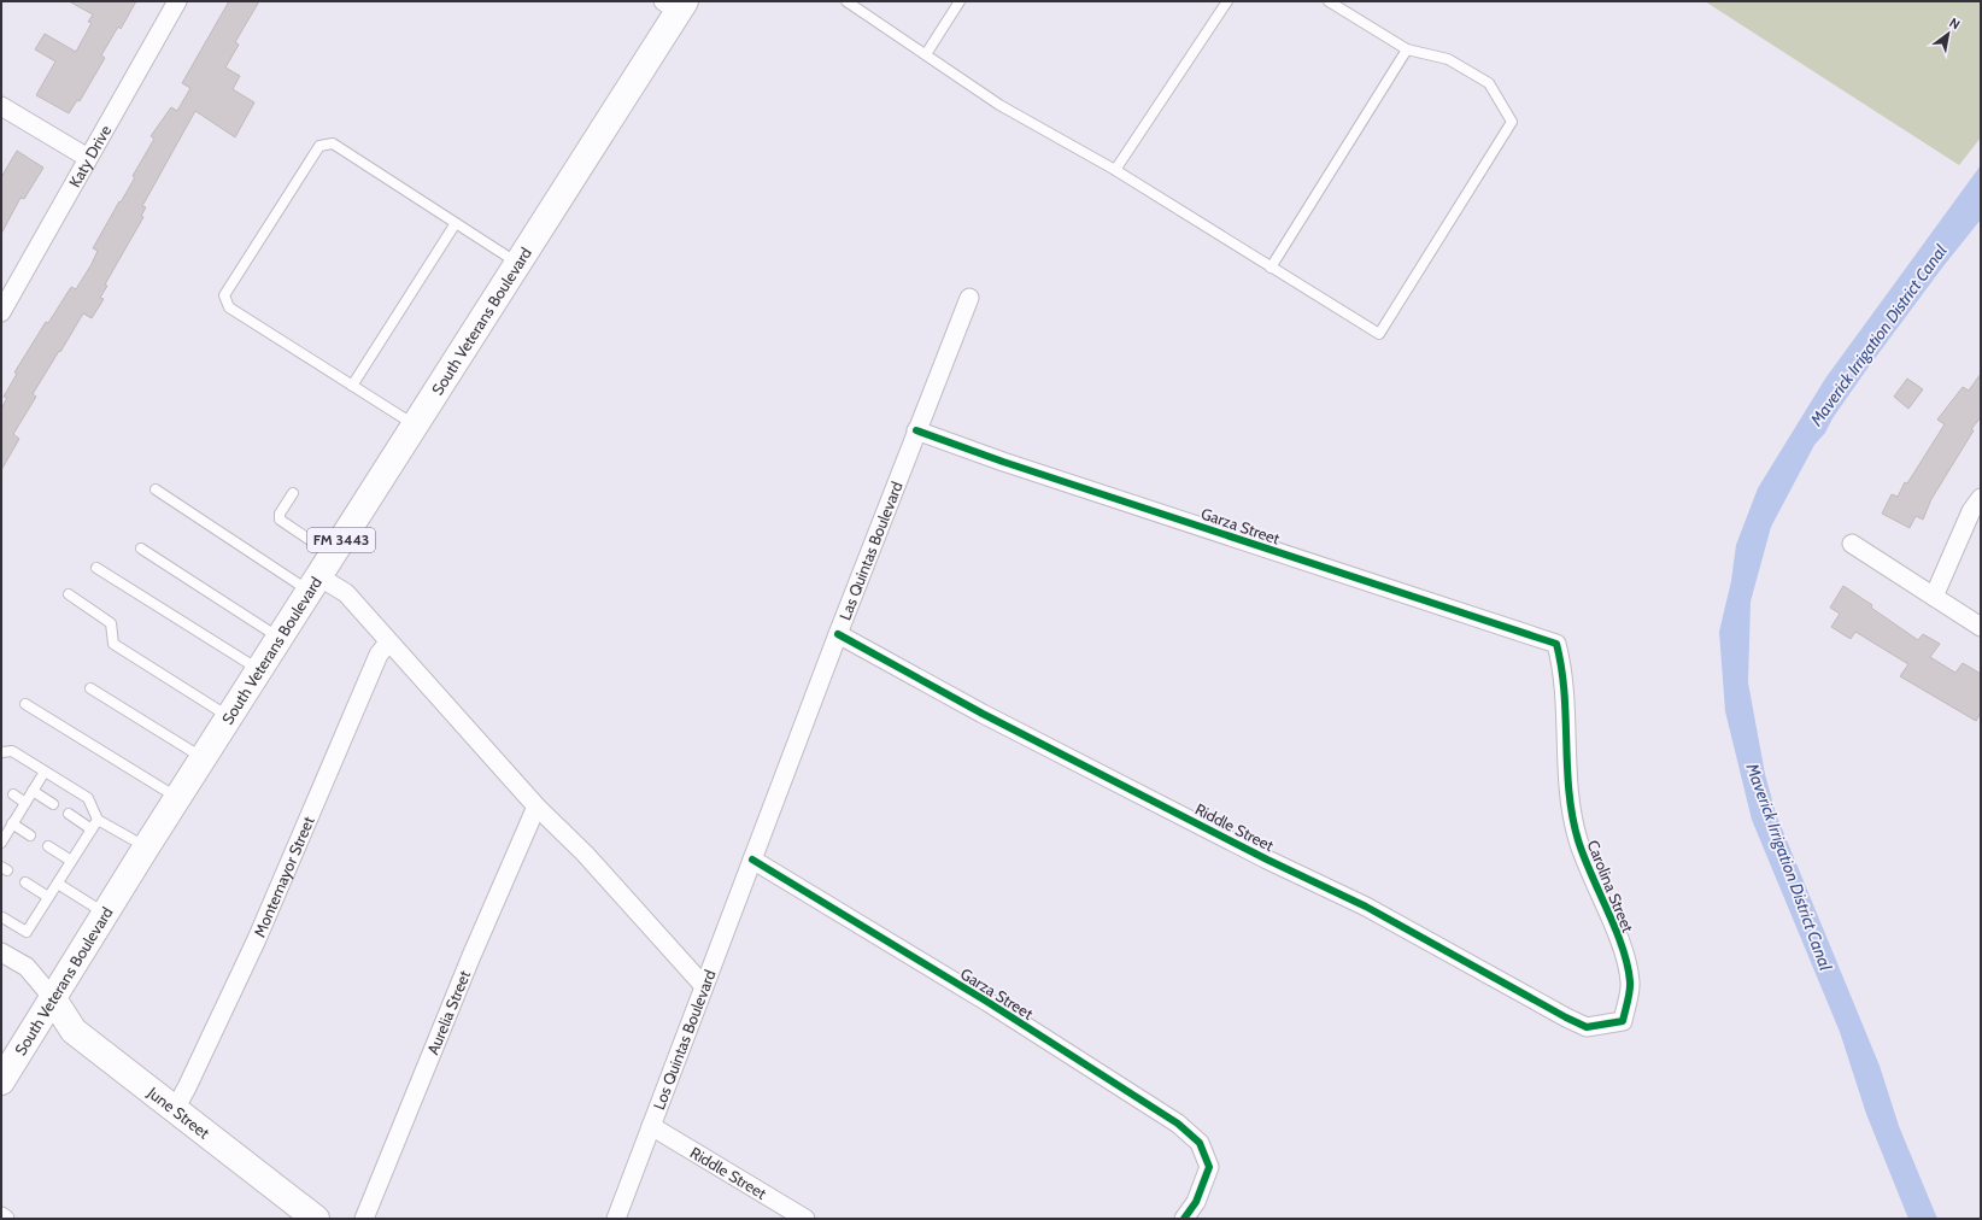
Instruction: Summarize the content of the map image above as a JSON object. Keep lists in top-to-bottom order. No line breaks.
{"streets":{"main road":["South Veterans Boulevard","FM 3443","June Street"],"street":["Katy Drive","Garza Street","Las Quintas Boulevard","Riddle Street","Montemayor Street","Carolina Street","Aurelia Street","Los Quintas Boulevard"]},"crossings":[["South Veterans Boulevard","June Street"],["Garza Street","Las Quintas Boulevard"],["Garza Street","Carolina Street"],["Garza Street","Los Quintas Boulevard"],["Las Quintas Boulevard","Riddle Street"],["Las Quintas Boulevard","Los Quintas Boulevard"],["Riddle Street","Carolina Street"],["Riddle Street","Los Quintas Boulevard"],["Montemayor Street","June Street"]],"water":["Maverick Irrigation District Canal"],"north":"top right"}
